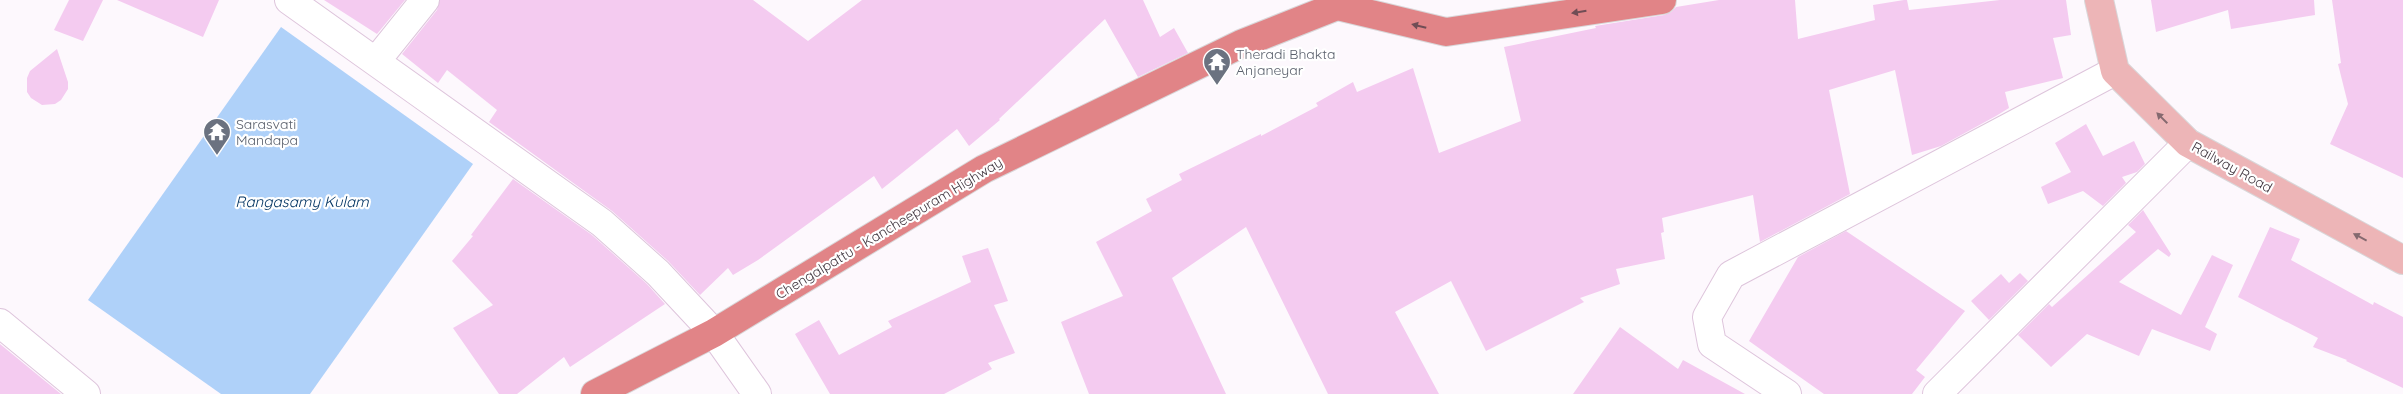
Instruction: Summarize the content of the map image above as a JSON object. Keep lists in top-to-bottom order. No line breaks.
{"streets":{"highway":["Chengalpattu - Kancheepuram Highway"],"main road":["Railway Road"]},"one_way":["Railway Road"],"water":["Rangasamy Kulam"],"places":{"temple":["Theradi Bhakta Anjaneyar","Sarasvati Mandapa"]}}
